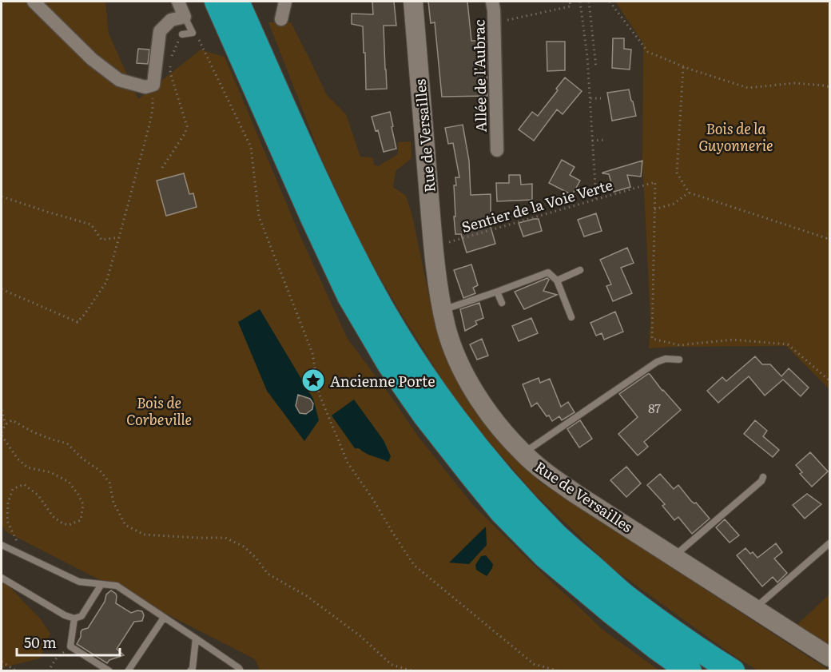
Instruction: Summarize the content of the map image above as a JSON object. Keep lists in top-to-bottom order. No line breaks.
{"streets":{"main road":["Rue de Versailles"],"street":["Allée de l'Aubrac"],"path":["Sentier de la Voie Verte"]},"crossings":[["Rue de Versailles","Sentier de la Voie Verte"]],"parks":["Bois de la Guyonnerie","Bois de Corbeville"],"places":{"place":["Ancienne Porte"]},"house_numbers":["87"],"scale_bar":"50 m"}
